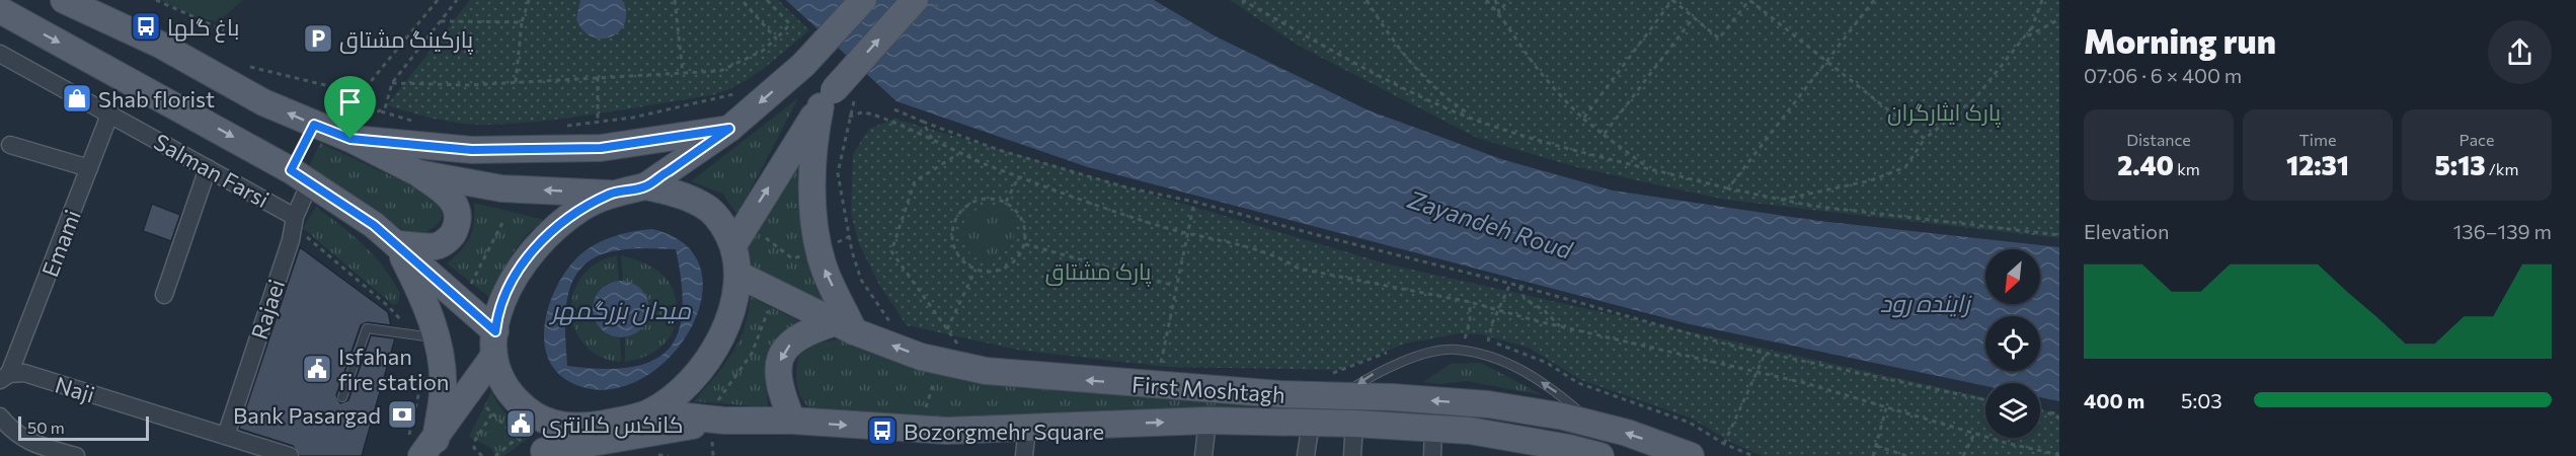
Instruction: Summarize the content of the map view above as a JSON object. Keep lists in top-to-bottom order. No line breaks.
{"streets":{"main road":["First Moshtagh"],"street":["Salman Farsi","Emami","Rajaei","Naji"]},"crossings":[["Salman Farsi","Emami"],["Salman Farsi","Rajaei"],["Emami","Naji"],["Rajaei","Naji"]],"water":["Zayandeh Roud","زاینده رود","میدان بزرگمهر"],"parks":["پارک ایثارگران","پارک مشتاق"],"places":{"bus stop":["باغ گلها","Bozorgmehr Square"],"parking":["پارکینگ مشتاق"],"shop":["Shab florist"],"public building":["Isfahan fire station","کانکس کلانتری"],"bank":["Bank Pasargad"]},"scale_bar":"50 m","north":"bottom left","page":{"heading":["Morning run","07:06 · 6 × 400 m"],"stats":[["Distance","2.40 km"],["Time","12:31"],["Pace","5:13 /km"]],"chart":["Elevation","136–139 m"],"list":[{"name":"400 m","note":"5:03"}],"scale":"50 m"}}
